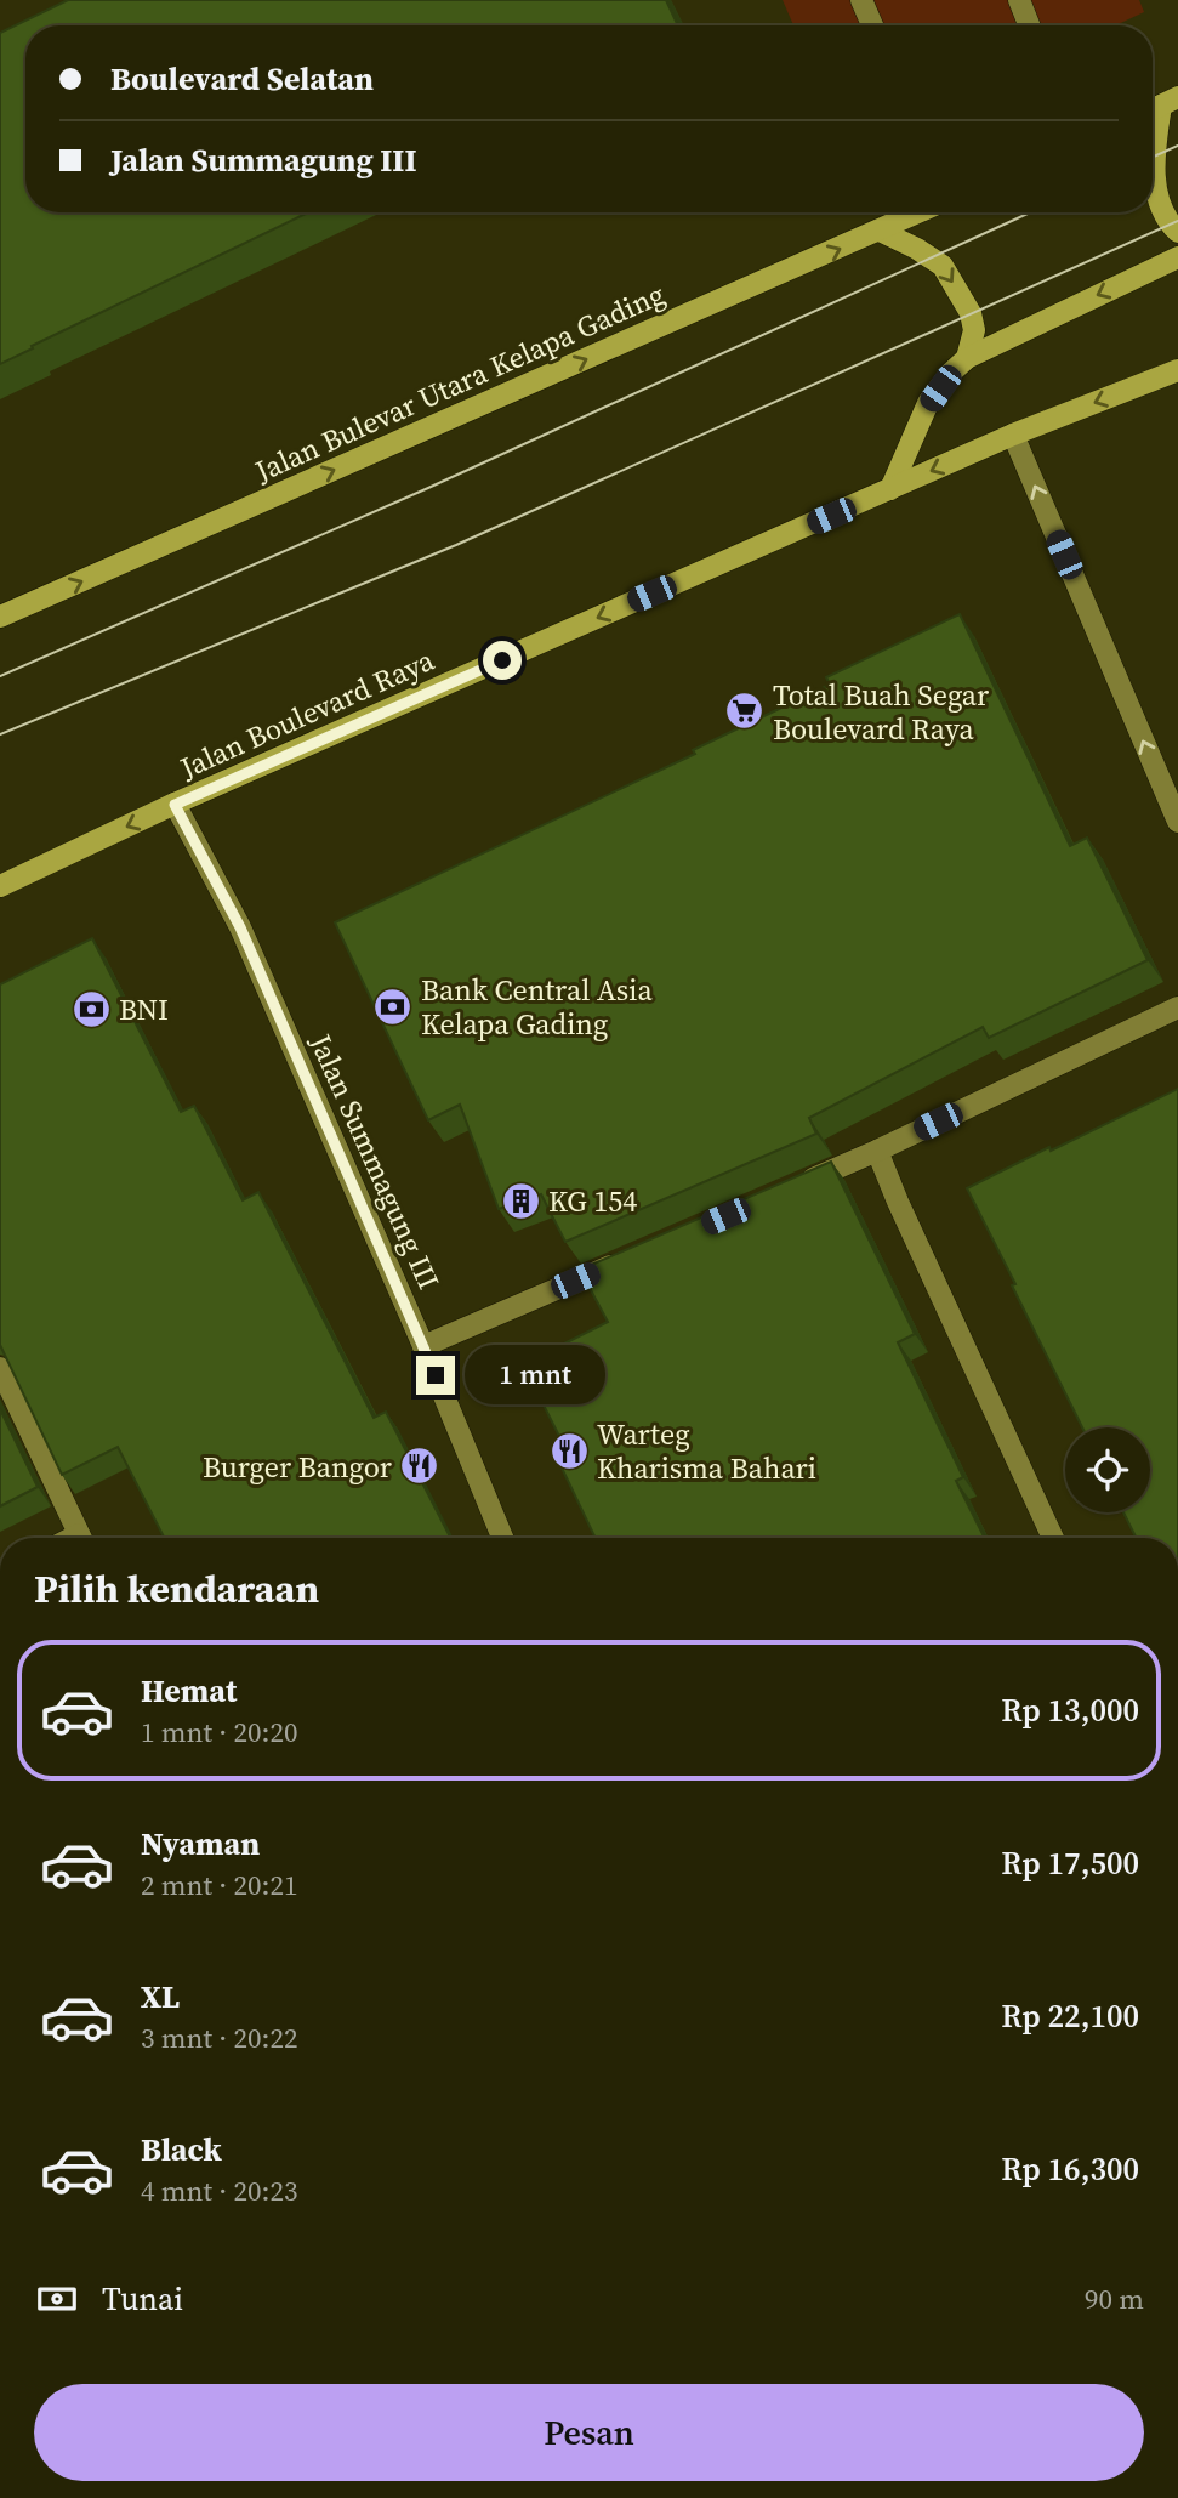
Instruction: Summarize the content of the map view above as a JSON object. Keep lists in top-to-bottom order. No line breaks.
{"streets":{"main road":["Jalan Bulevar Utara Kelapa Gading","Jalan Boulevard Raya"],"street":["Jalan Summagung III"]},"crossings":[["Jalan Boulevard Raya","Jalan Summagung III"]],"one_way":["Jalan Bulevar Utara Kelapa Gading","Jalan Boulevard Raya"],"places":{"supermarket":["Total Buah Segar Boulevard Raya"],"bank":["Bank Central Asia Kelapa Gading","BNI"],"building":["KG 154"],"restaurant":["Warteg Kharisma Bahari","Burger Bangor"]},"page":{"banner":["Boulevard Selatan","Jalan Summagung III"],"bubble":"1 mnt","heading":"Pilih kendaraan","list":[{"name":"Hemat","note":"1 mnt · 20:20","value":"Rp 13,000"},{"name":"Nyaman","note":"2 mnt · 20:21","value":"Rp 17,500"},{"name":"XL","note":"3 mnt · 20:22","value":"Rp 22,100"},{"name":"Black","note":"4 mnt · 20:23","value":"Rp 16,300"}],"pay":["Tunai","90 m"],"buttons":"Pesan"}}
